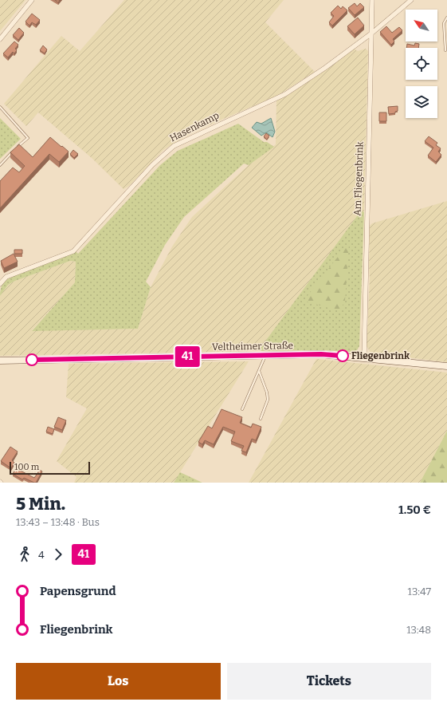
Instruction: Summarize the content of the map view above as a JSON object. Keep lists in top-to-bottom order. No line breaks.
{"streets":{"main road":["Veltheimer Straße"],"street":["Hasenkamp","Am Fliegenbrink"]},"crossings":[["Hasenkamp","Am Fliegenbrink"],["Am Fliegenbrink","Veltheimer Straße"]],"places":["Fliegenbrink"],"lines":["bus line 41"],"scale_bar":"100 m","north":"top left","page":{"on_map":"41","scale":"100 m","heading":["5 Min.","13:43 – 13:48 · Bus","1.50 €"],"legs":["4","41"],"list":[{"name":"Papensgrund","value":"13:47"},{"name":"Fliegenbrink","value":"13:48"}],"buttons":["Los","Tickets"]}}
